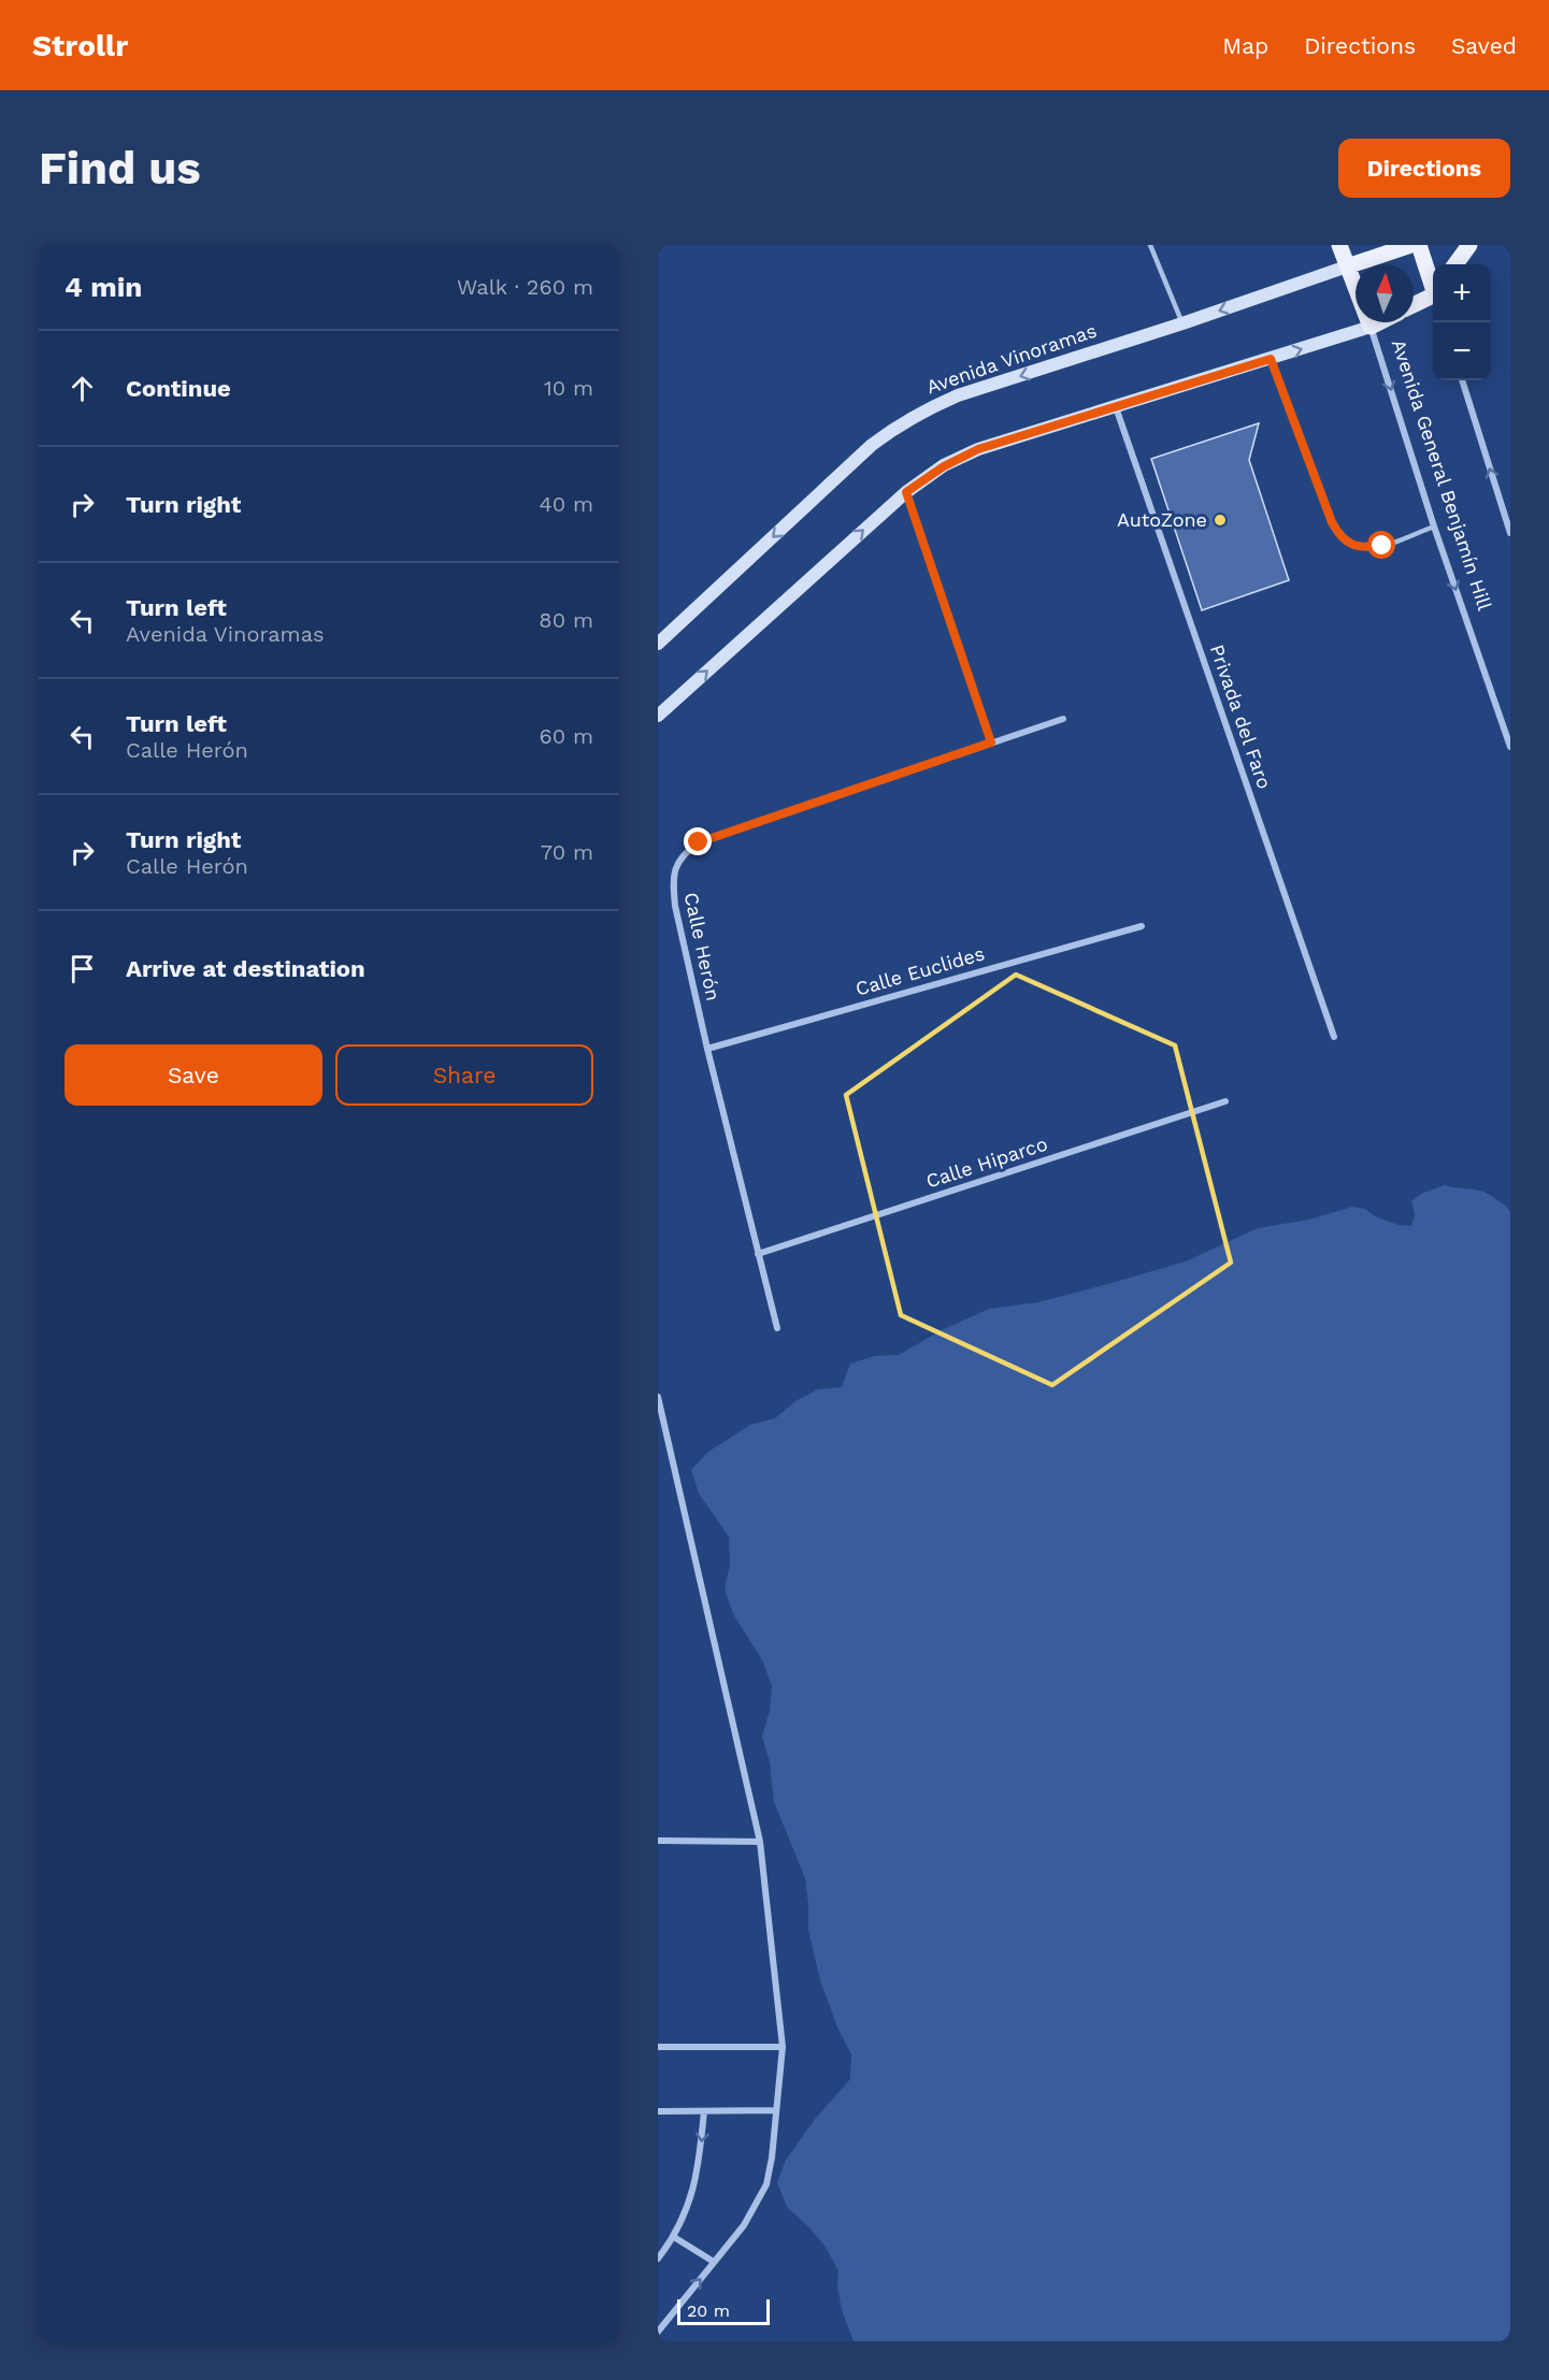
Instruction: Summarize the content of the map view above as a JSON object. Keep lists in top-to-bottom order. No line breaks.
{"streets":{"main road":["Avenida Vinoramas"],"street":["Avenida General Benjamín Hill","Privada del Faro","Calle Herón","Calle Euclides","Calle Hiparco"]},"crossings":[["Calle Herón","Calle Euclides"],["Calle Herón","Calle Hiparco"]],"one_way":["Avenida General Benjamín Hill"],"places":["AutoZone"],"scale_bar":"20 m","north":"top","page":{"header":"Strollr","nav":["Map","Directions","Saved"],"buttons":["Directions",["Save","Share"]],"title":"Find us","heading":["4 min","Walk · 260 m"],"map_buttons":["+","−"],"list":[["Continue","10 m"],["Turn right","40 m"],["Turn left","Avenida Vinoramas","80 m"],["Turn left","Calle Herón","60 m"],["Turn right","Calle Herón","70 m"],"Arrive at destination"],"scale":"20 m"}}
